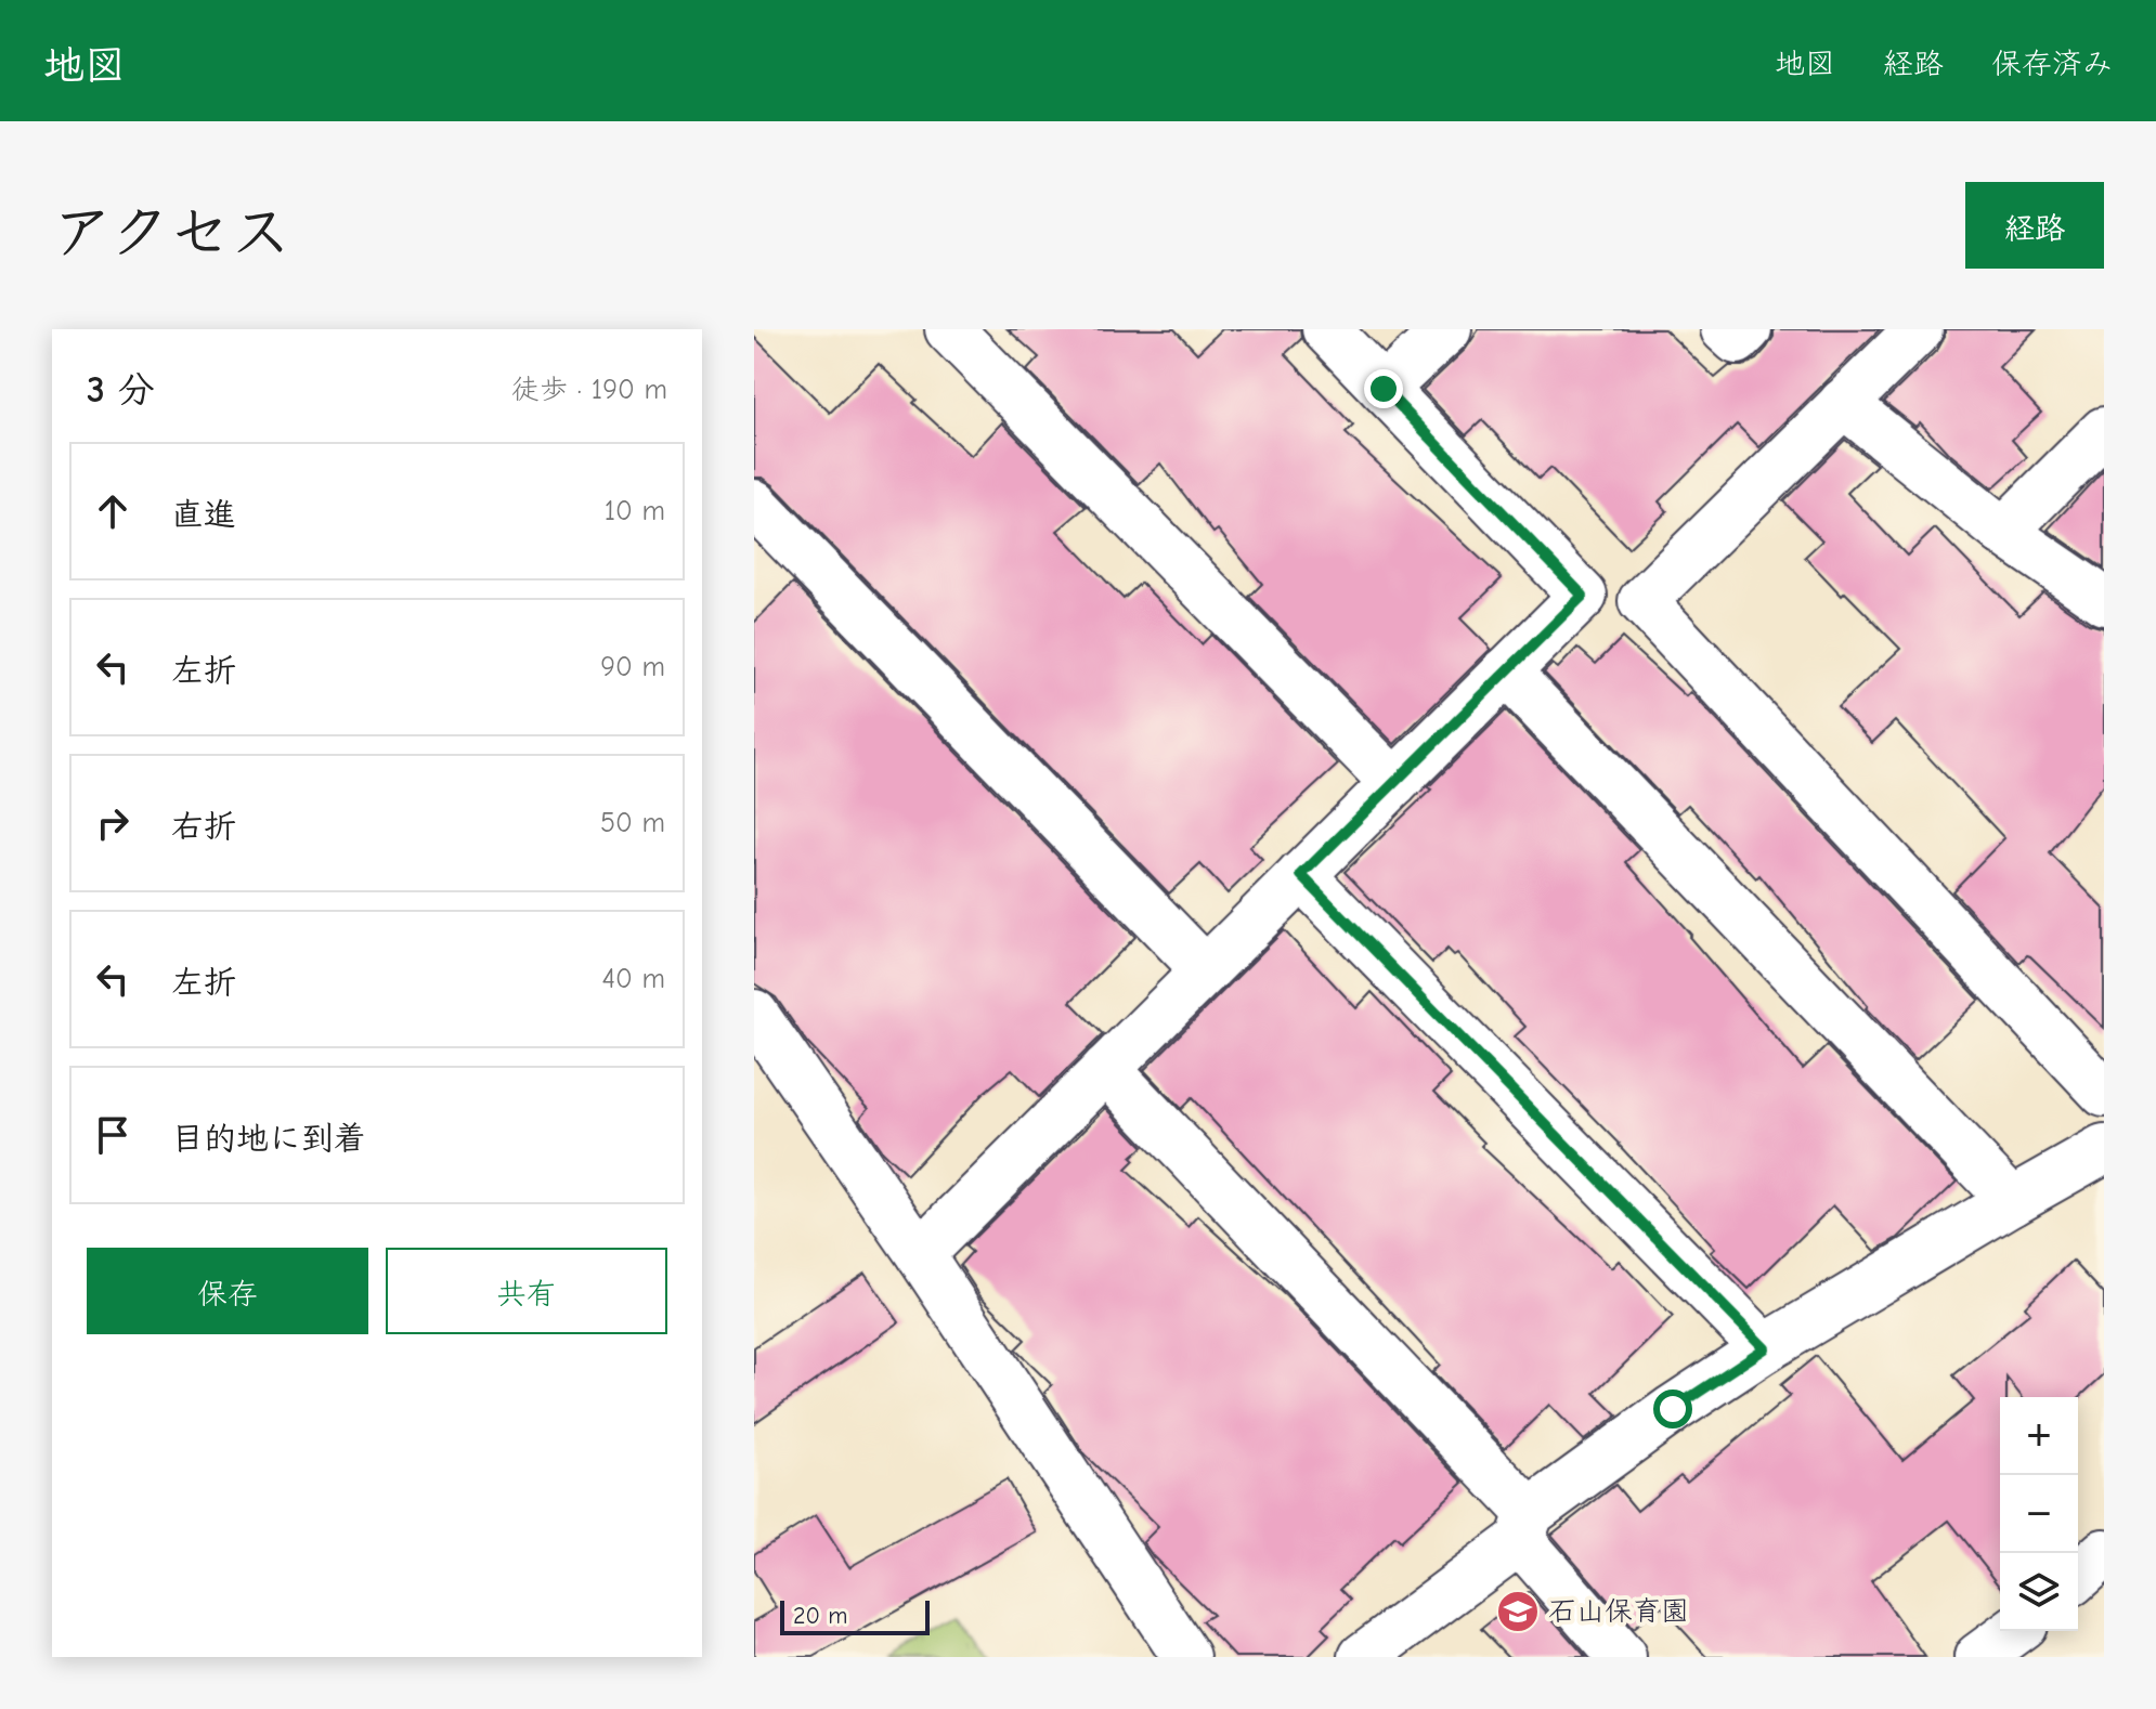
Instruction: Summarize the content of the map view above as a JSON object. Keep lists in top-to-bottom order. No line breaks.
{"places":{"school or university":["石山保育園"]},"scale_bar":"20 m","page":{"header":"地図","nav":["地図","経路","保存済み"],"title":"アクセス","buttons":["経路",["保存","共有"]],"heading":["3 分","徒歩 · 190 m"],"list":[["直進","10 m"],["左折","90 m"],["右折","50 m"],["左折","40 m"],"目的地に到着"],"map_buttons":["+","−"],"scale":"20 m"}}
